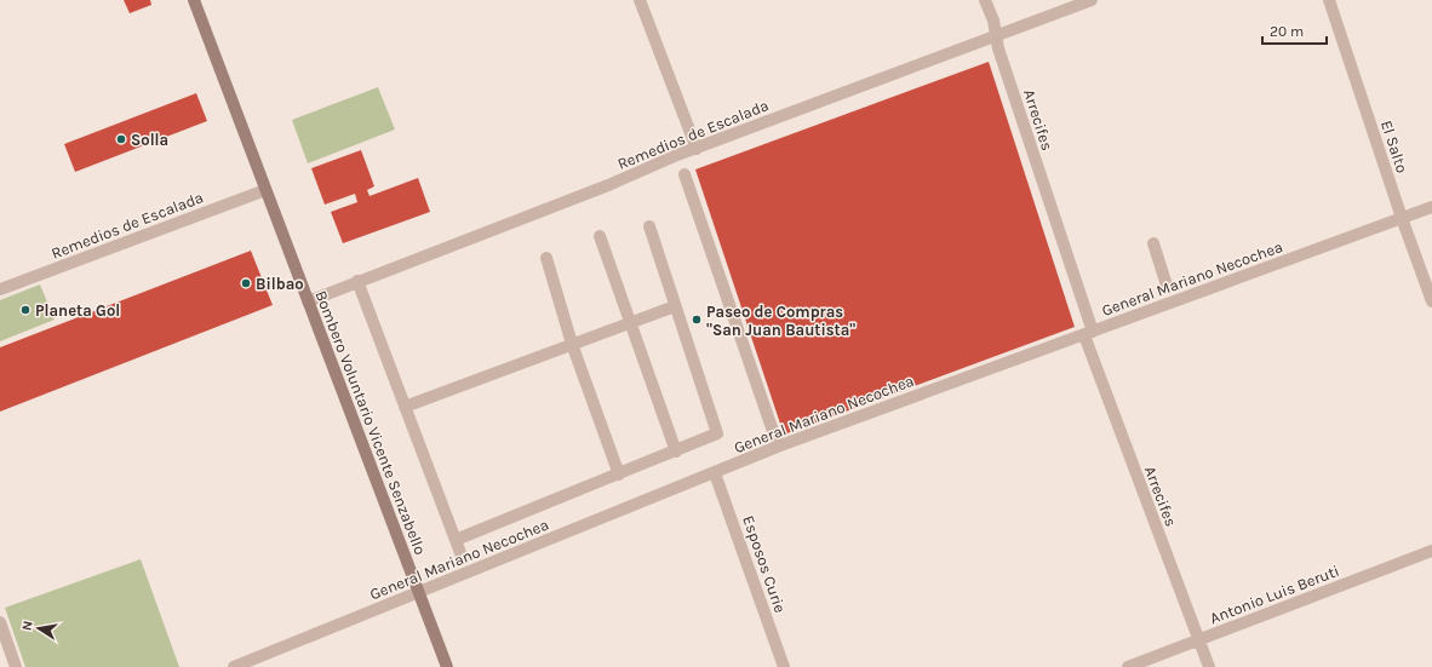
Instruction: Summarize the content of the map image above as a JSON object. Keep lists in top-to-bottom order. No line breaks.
{"streets":{"main road":["Bombero Voluntario Vicente Senzabello"],"street":["Arrecifes","Remedios de Escalada","El Salto","General Mariano Necochea","Esposos Curie","Antonio Luis Beruti"]},"crossings":[["Arrecifes","Remedios de Escalada"],["Arrecifes","General Mariano Necochea"],["Arrecifes","Antonio Luis Beruti"],["Remedios de Escalada","Bombero Voluntario Vicente Senzabello"],["El Salto","General Mariano Necochea"],["General Mariano Necochea","Bombero Voluntario Vicente Senzabello"],["General Mariano Necochea","Esposos Curie"]],"places":["Solla","Bilbao","Planeta Gol","Paseo de Compras \"San Juan Bautista\""],"scale_bar":"20 m","north":"left"}
